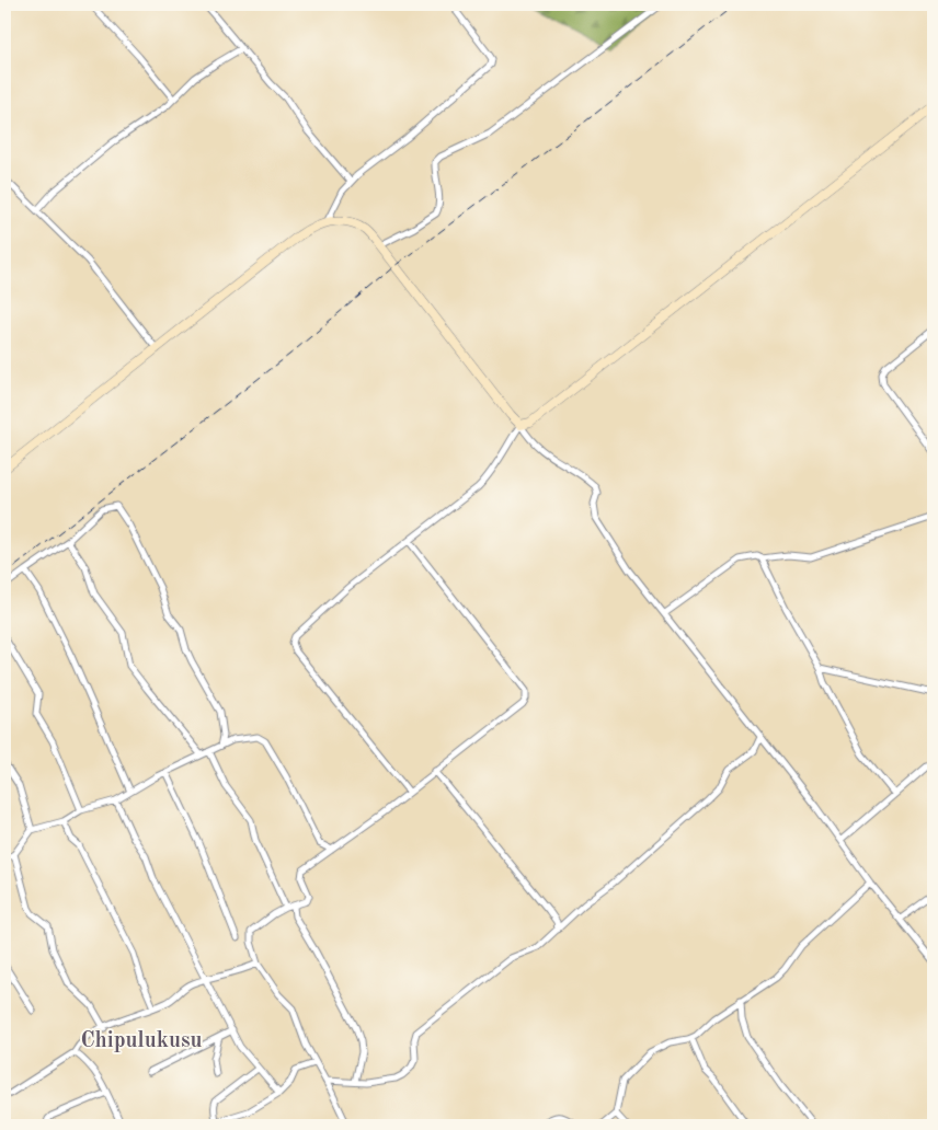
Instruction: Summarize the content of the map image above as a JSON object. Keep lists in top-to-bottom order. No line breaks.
{"districts":["Chipulukusu"]}
